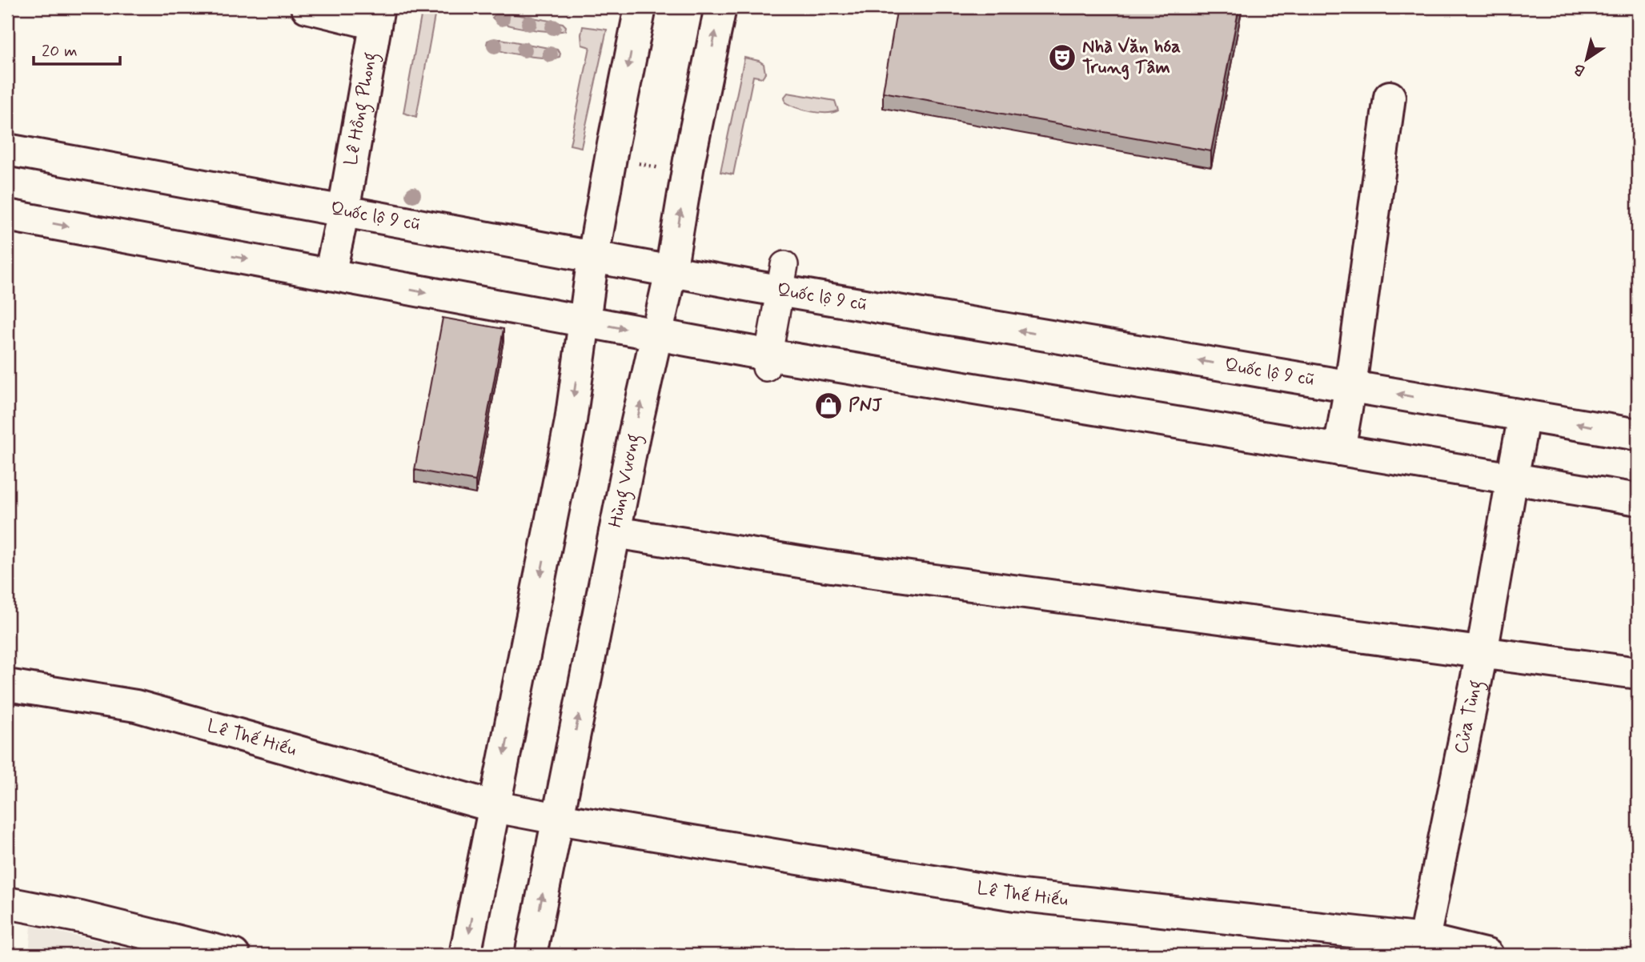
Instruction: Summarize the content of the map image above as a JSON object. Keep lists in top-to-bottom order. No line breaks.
{"streets":{"main road":["Lê Hồng Phong","Quốc lộ 9 cũ","Hùng Vương","Cửa Tùng","Lê Thế Hiếu"]},"crossings":[["Lê Hồng Phong","Quốc lộ 9 cũ"],["Quốc lộ 9 cũ","Hùng Vương"],["Quốc lộ 9 cũ","Cửa Tùng"],["Hùng Vương","Lê Thế Hiếu"],["Cửa Tùng","Lê Thế Hiếu"]],"places":{"theatre":["Nhà Văn hóa Trung Tâm"],"shop":["PNJ"]},"scale_bar":"20 m","north":"bottom left"}
